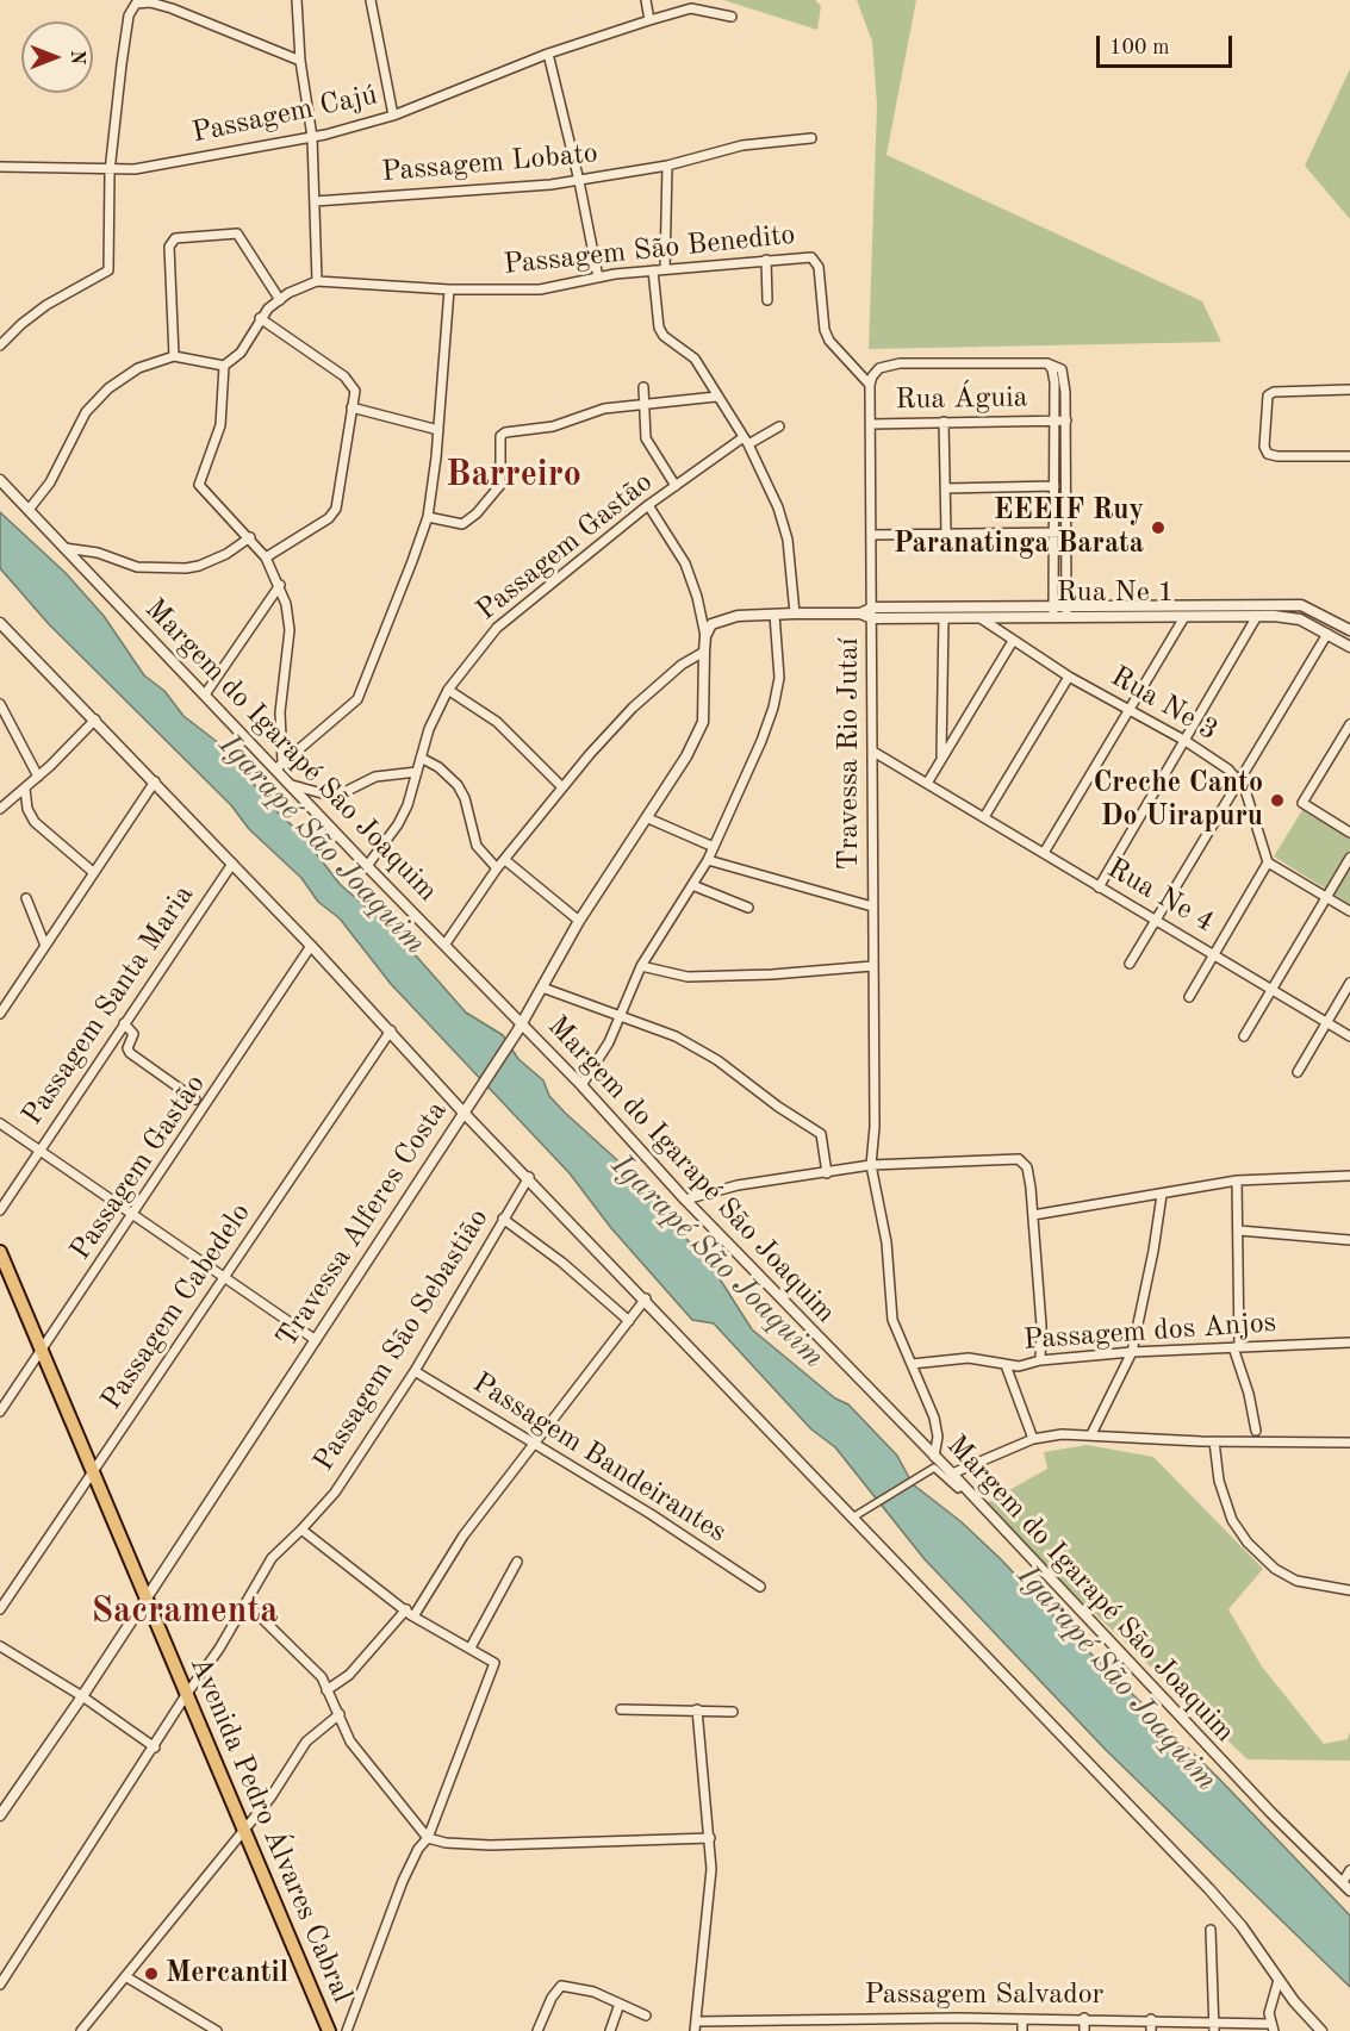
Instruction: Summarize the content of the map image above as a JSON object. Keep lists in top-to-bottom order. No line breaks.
{"streets":{"main road":["Avenida Pedro Álvares Cabral"],"street":["Passagem Cajú","Passagem Lobato","Passagem São Benedito","Rua Águia","Passagem Gastão","Rua Ne 1","Rua Ne 3","Margem do Igarapé São Joaquim","Travessa Rio Jutaí","Rua Ne 4","Passagem Santa Maria","Travessa Alferes Costa","Passagem Cabedelo","Passagem dos Anjos","Passagem São Sebastião","Passagem Bandeirantes","Passagem Salvador"]},"crossings":[["Passagem São Benedito","Travessa Rio Jutaí"],["Rua Águia","Travessa Rio Jutaí"],["Passagem Gastão","Margem do Igarapé São Joaquim"],["Passagem Gastão","Avenida Pedro Álvares Cabral"],["Rua Ne 1","Rua Ne 3"],["Rua Ne 1","Travessa Rio Jutaí"],["Margem do Igarapé São Joaquim","Travessa Rio Jutaí"],["Margem do Igarapé São Joaquim","Travessa Alferes Costa"],["Travessa Rio Jutaí","Rua Ne 4"],["Travessa Rio Jutaí","Passagem dos Anjos"],["Travessa Alferes Costa","Avenida Pedro Álvares Cabral"],["Passagem Cabedelo","Avenida Pedro Álvares Cabral"],["Passagem São Sebastião","Passagem Bandeirantes"],["Passagem São Sebastião","Avenida Pedro Álvares Cabral"]],"districts":["Barreiro","Sacramenta"],"water":["Igarapé São Joaquim"],"places":["EEEIF Ruy Paranatinga Barata","Creche Canto Do Uirapuru","Mercantil"],"scale_bar":"100 m","north":"right"}
